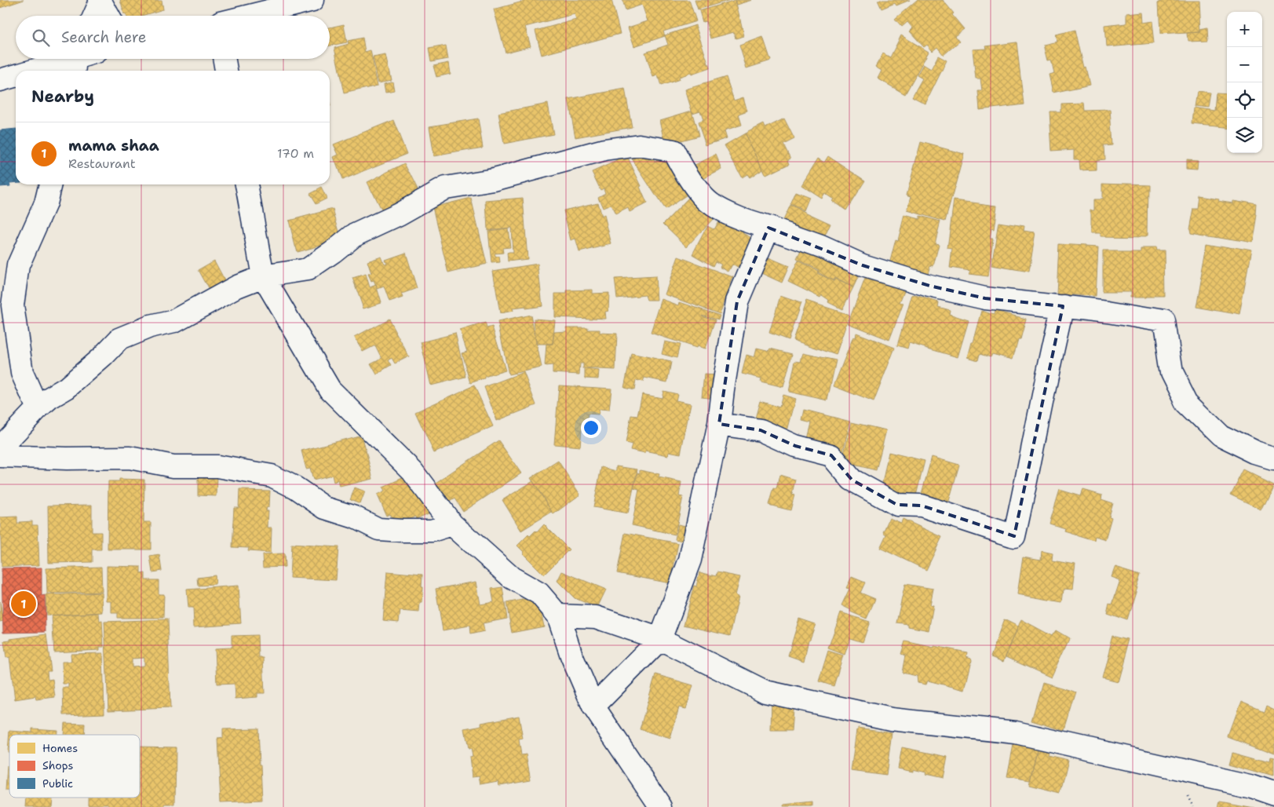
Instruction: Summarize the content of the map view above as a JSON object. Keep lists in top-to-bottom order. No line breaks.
{"legend":["Homes","Shops","Public"],"page":{"map_buttons":["+","−"],"search":"Search here","heading":"Nearby","list":[{"mark":"1","name":"mama shaa","note":"Restaurant","value":"170 m"}],"pins":"1"}}
